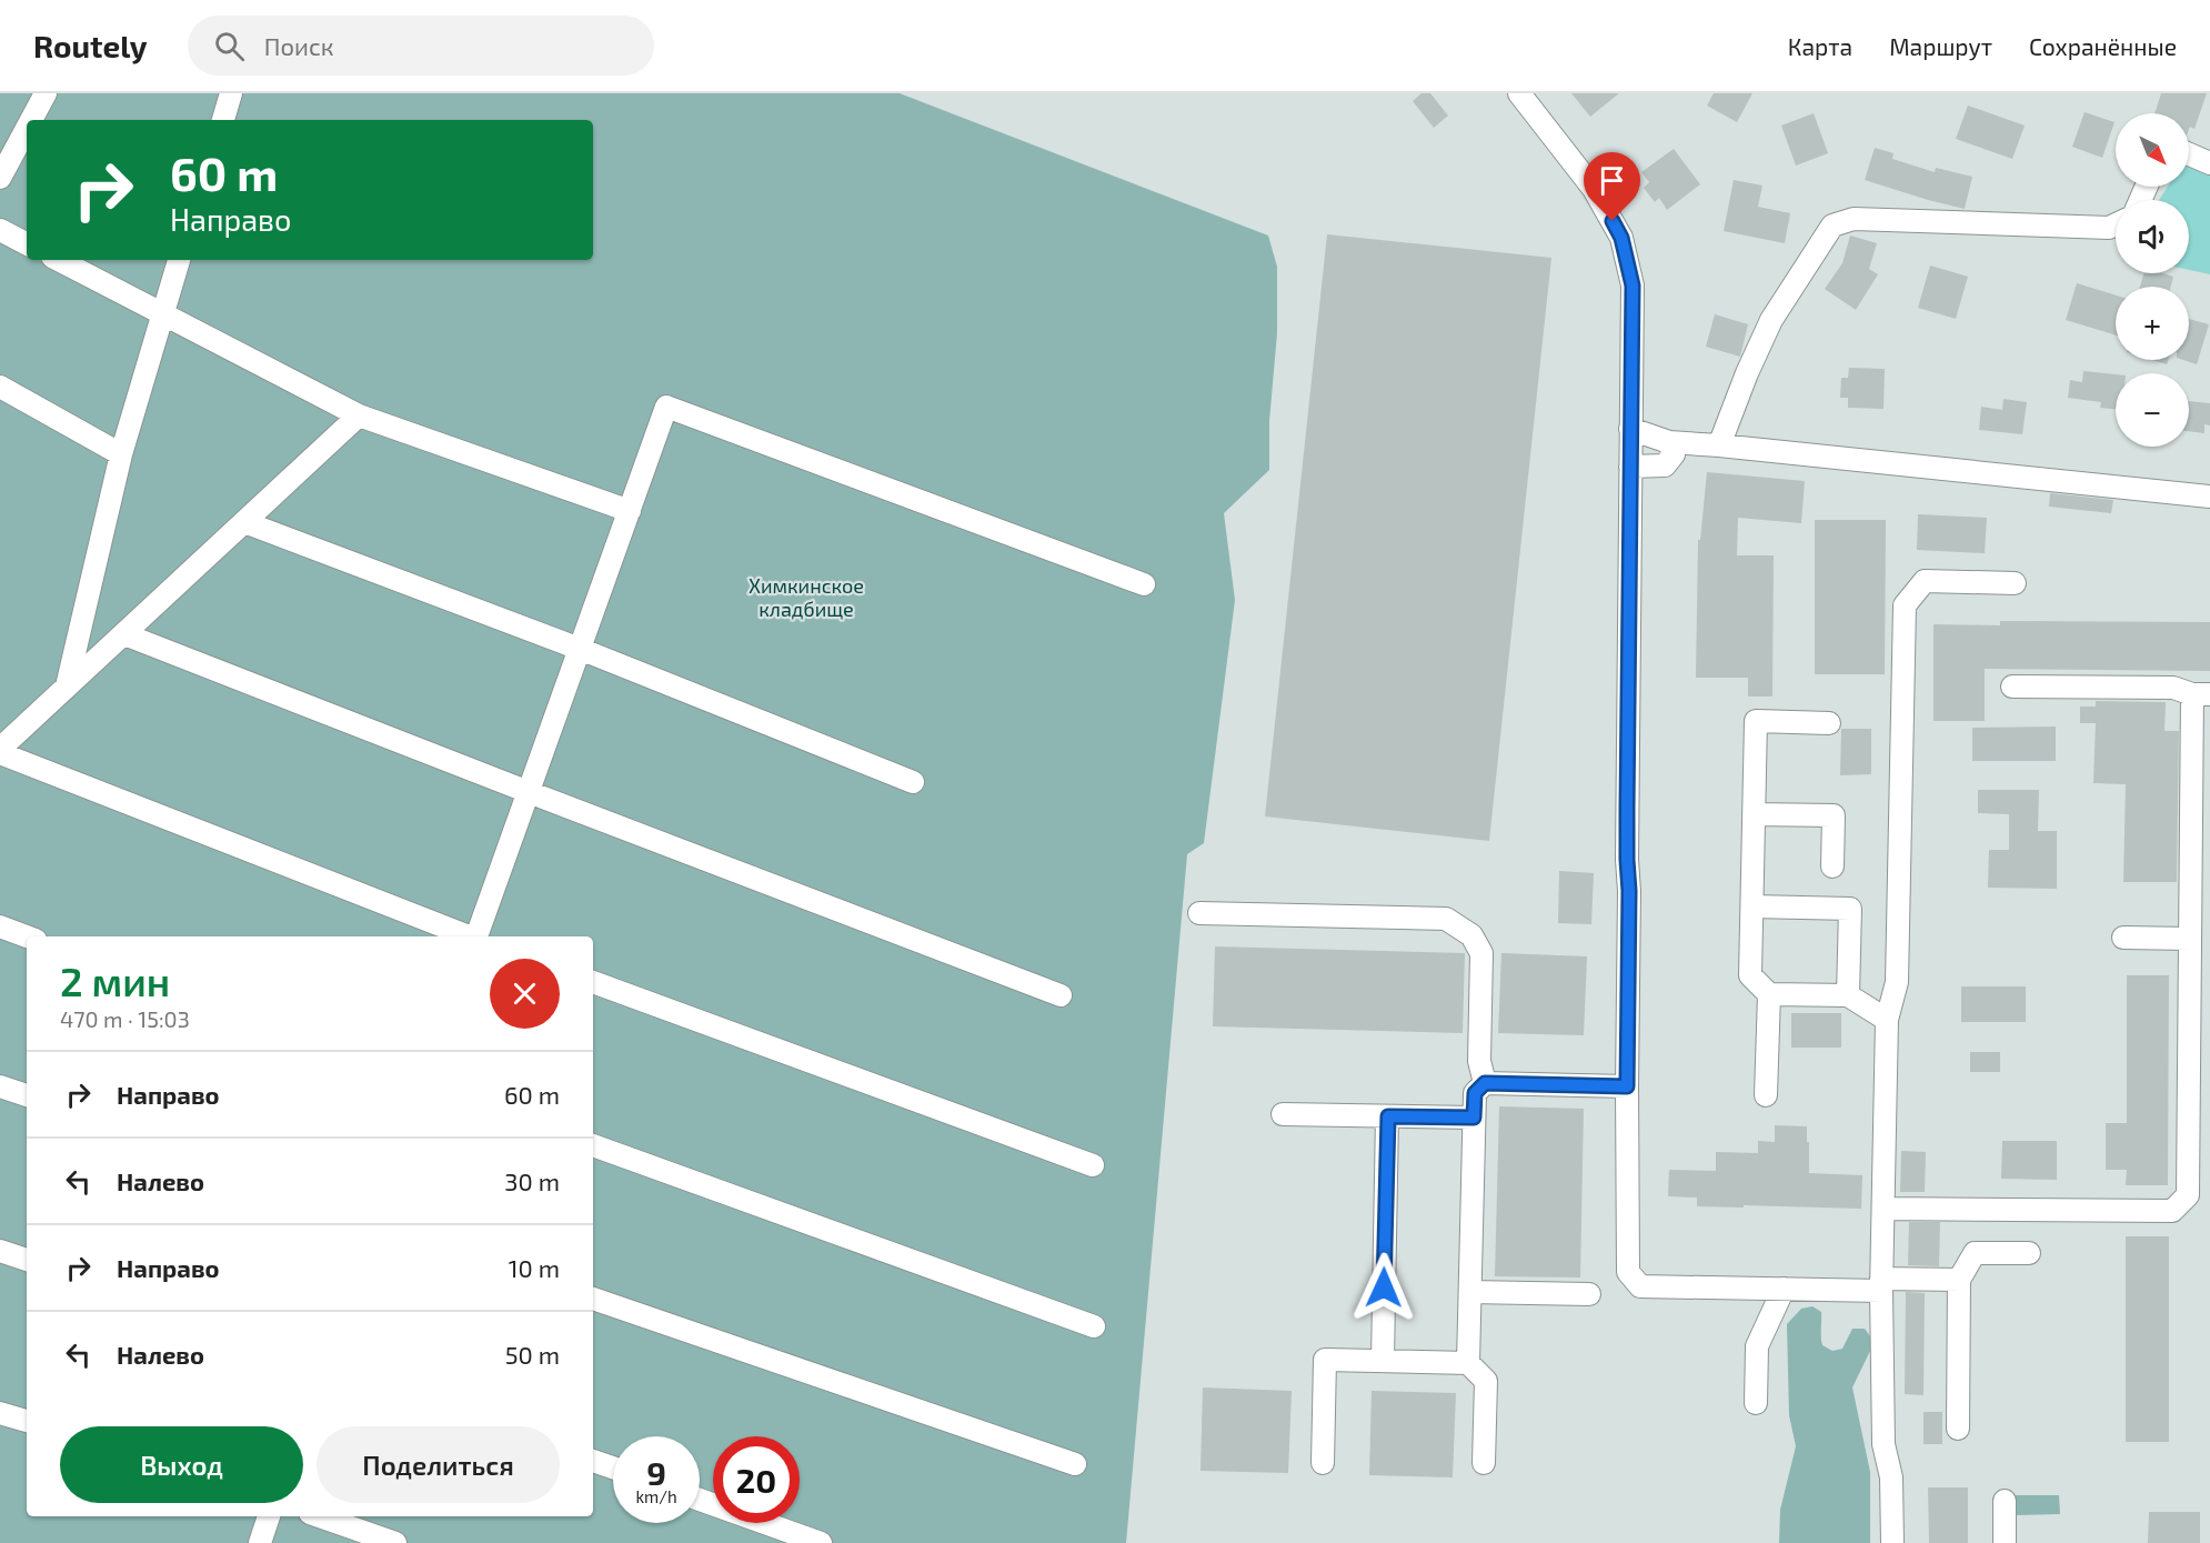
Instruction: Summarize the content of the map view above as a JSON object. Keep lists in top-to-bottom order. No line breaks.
{"parks":["Химкинское кладбище"],"north":"bottom right","page":{"header":"Routely","search":"Поиск","nav":["Карта","Маршрут","Сохранённые"],"map_buttons":["+","−"],"turn":["60 m","Направо"],"heading":["2 мин","470 m · 15:03"],"list":[{"name":"Направо","value":"60 m"},{"name":"Налево","value":"30 m"},{"name":"Направо","value":"10 m"},{"name":"Налево","value":"50 m"}],"buttons":["Выход","Поделиться"],"speed":"9 km/h","limit":"20"}}
